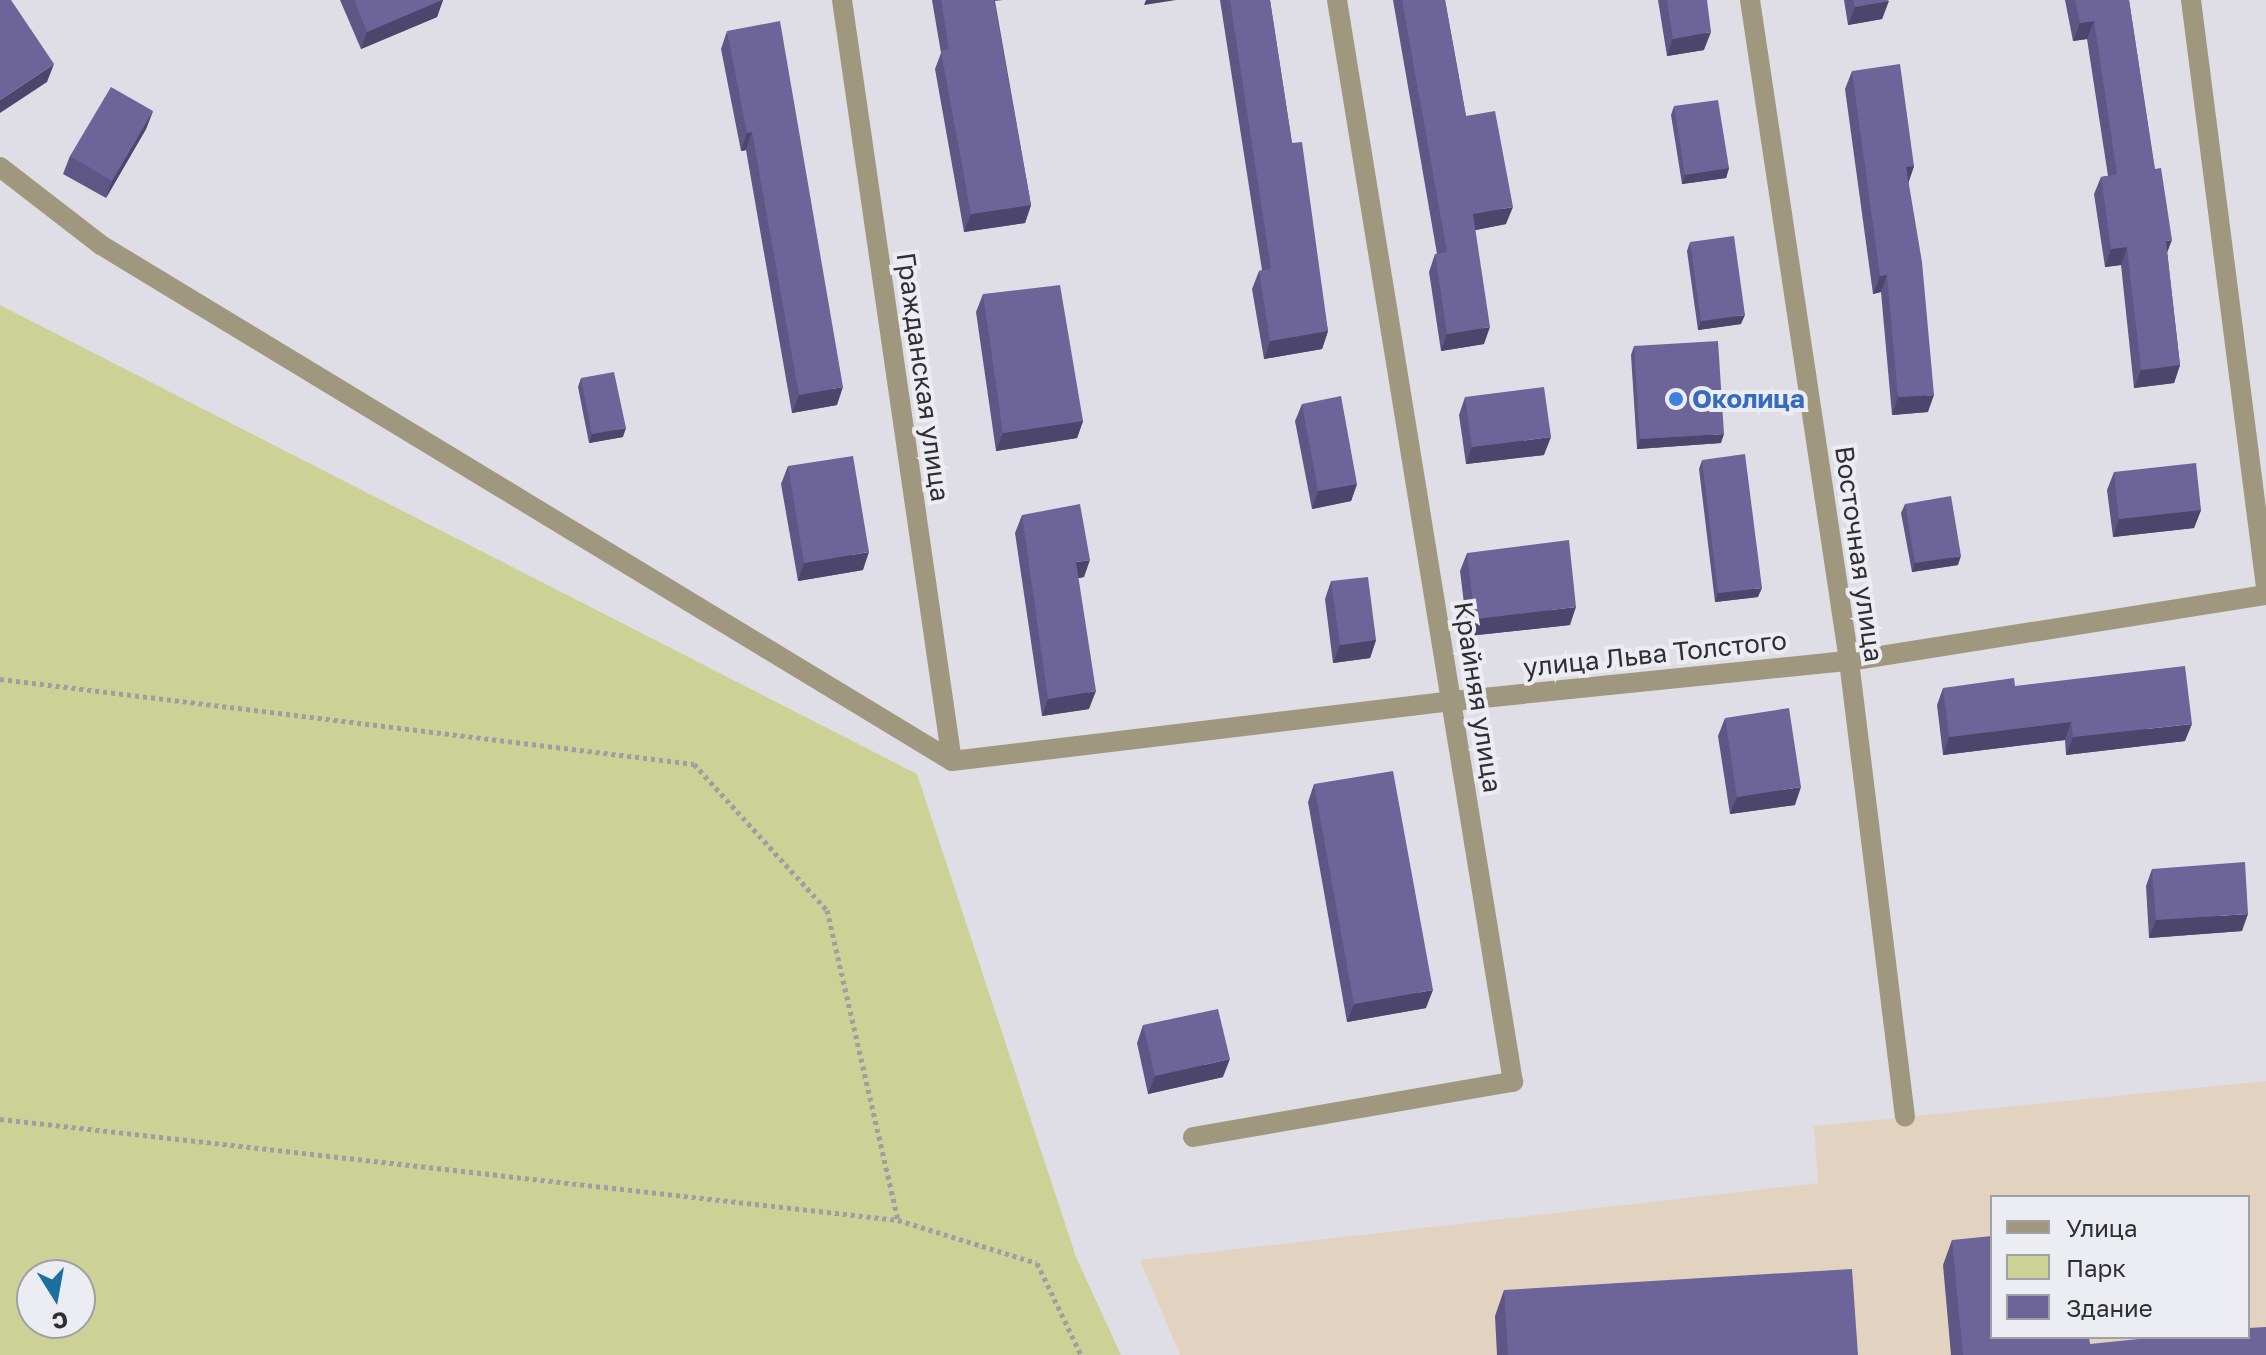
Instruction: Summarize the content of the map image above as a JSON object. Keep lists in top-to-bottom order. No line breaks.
{"streets":{"street":["Гражданская улица","Восточная улица","улица Льва Толстого","Крайняя улица"]},"crossings":[["Гражданская улица","улица Льва Толстого"],["Восточная улица","улица Льва Толстого"],["улица Льва Толстого","Крайняя улица"]],"places":["Околица"],"legend":["Улица","Парк","Здание"],"north":"bottom"}
